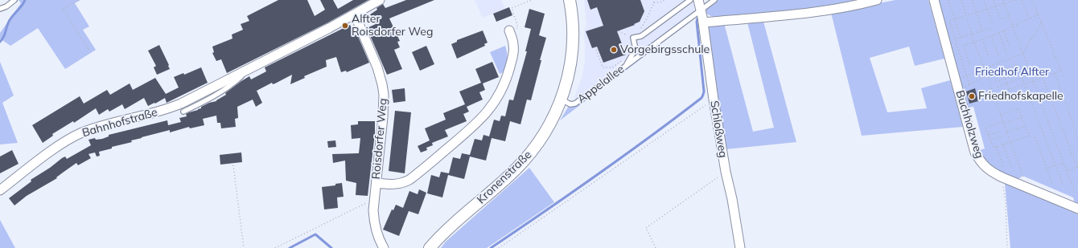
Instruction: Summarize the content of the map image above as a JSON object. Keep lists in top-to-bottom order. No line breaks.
{"streets":{"street":["Bahnhofstraße","Buchholzweg","Schloßweg","Roisdorfer Weg","Kronenstraße"],"lane":["Appelallee"]},"crossings":[["Appelallee","Schloßweg"],["Appelallee","Kronenstraße"],["Bahnhofstraße","Roisdorfer Weg"]],"parks":["Friedhof Alfter"],"places":["Alfter Roisdorfer Weg","Vorgebirgsschule","Friedhofskapelle"]}
